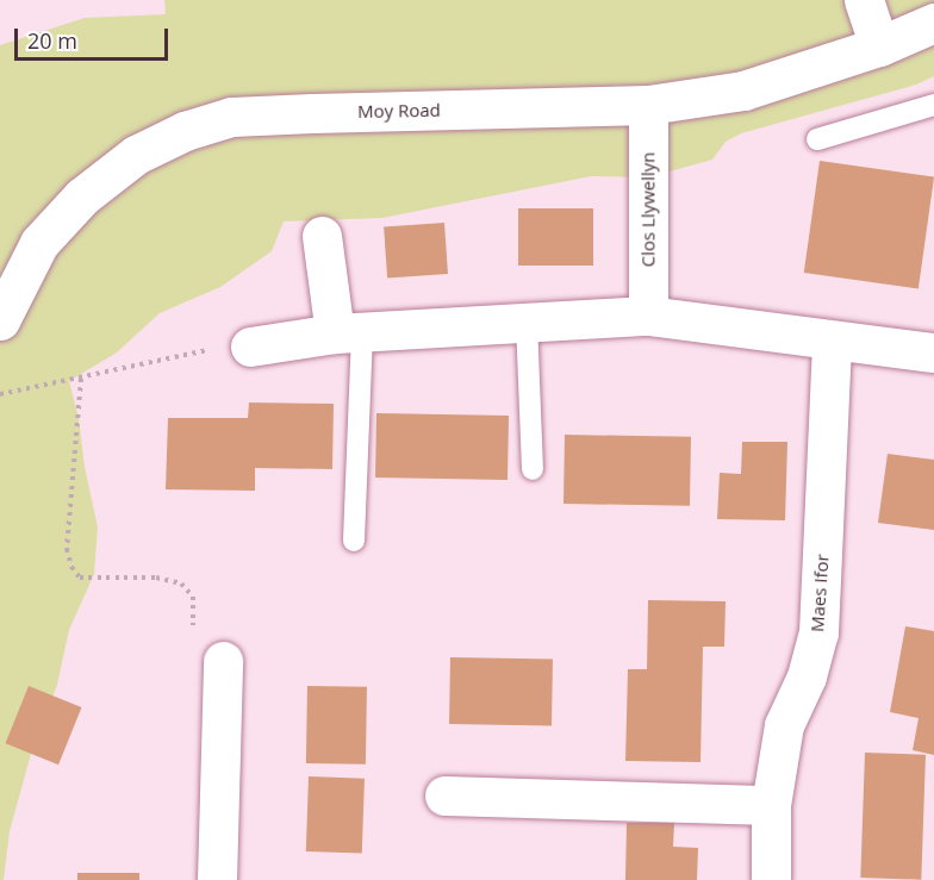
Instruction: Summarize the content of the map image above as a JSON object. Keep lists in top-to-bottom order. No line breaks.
{"streets":{"street":["Moy Road","Clos Llywellyn","Maes Ifor"]},"crossings":[["Moy Road","Clos Llywellyn"]],"scale_bar":"20 m"}
